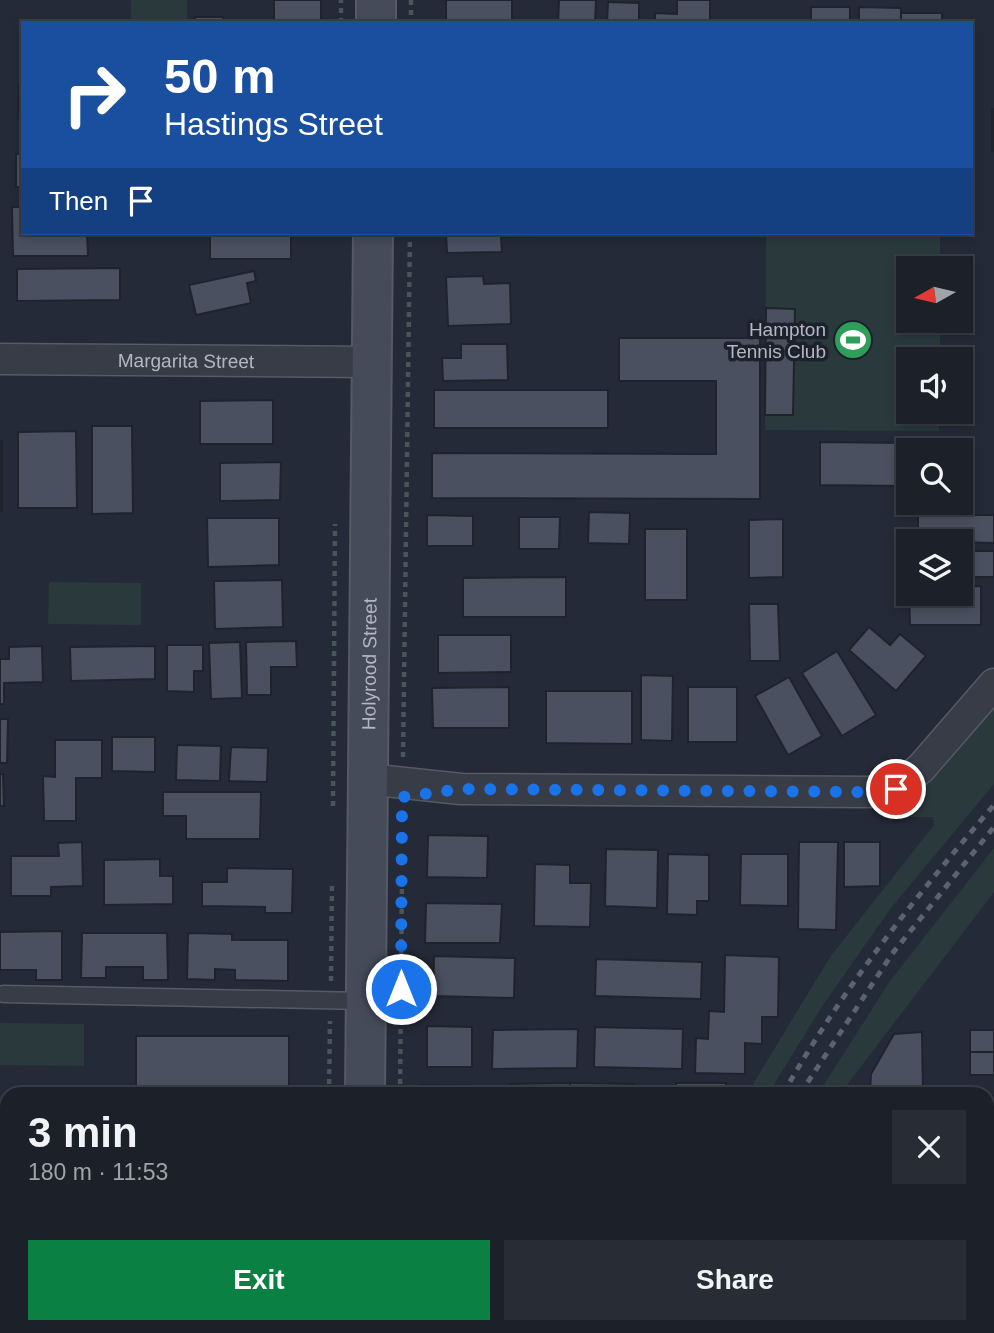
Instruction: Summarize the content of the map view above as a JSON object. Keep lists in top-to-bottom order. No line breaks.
{"streets":{"street":["Margarita Street","Holyrood Street"]},"crossings":[["Margarita Street","Holyrood Street"]],"places":{"sports":["Hampton Tennis Club"]},"north":"left","page":{"turn":["50 m","Hastings Street"],"then":"Then","heading":["3 min","180 m · 11:53"],"buttons":["Exit","Share"]}}
